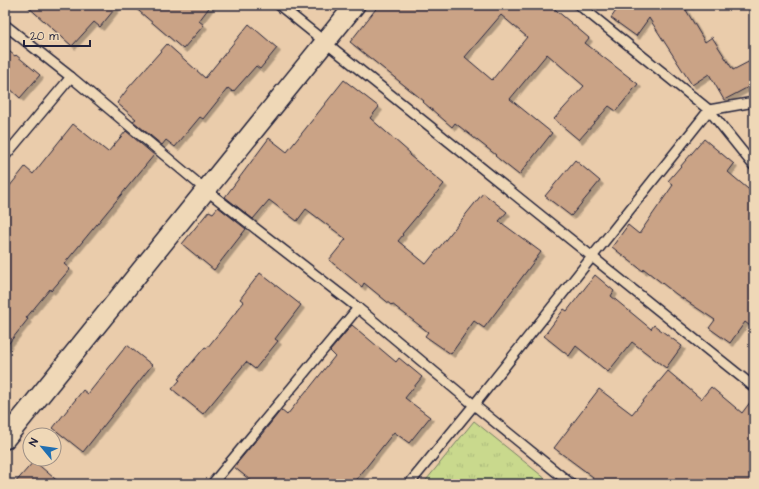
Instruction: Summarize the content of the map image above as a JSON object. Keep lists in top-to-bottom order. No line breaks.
{"scale_bar":"20 m","north":"top left"}
